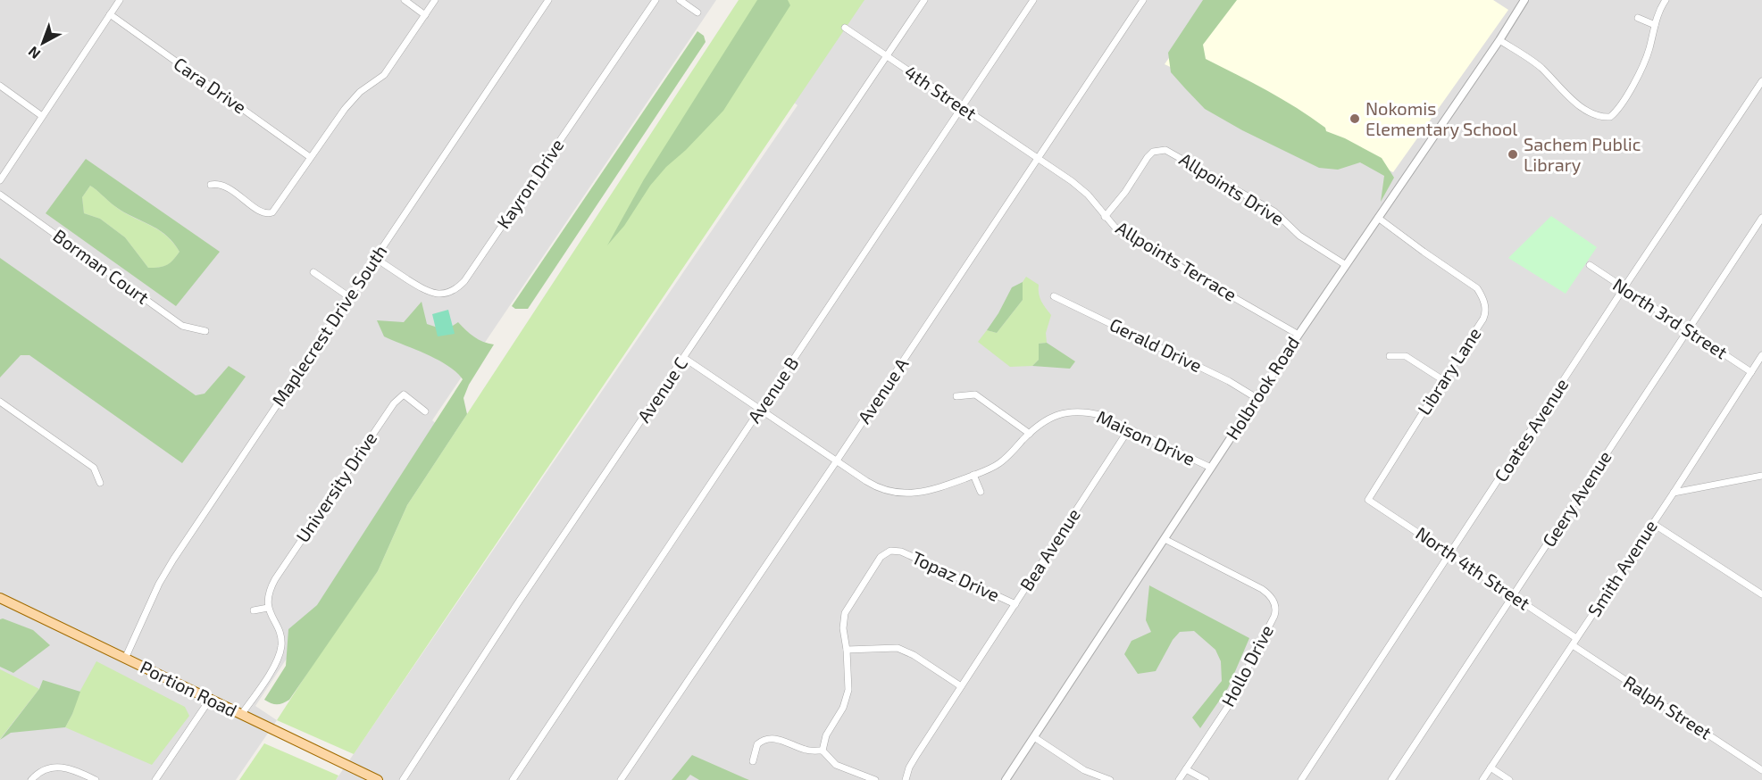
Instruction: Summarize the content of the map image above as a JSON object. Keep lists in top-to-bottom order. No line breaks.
{"streets":{"main road":["Portion Road"],"street":["Cara Drive","4th Street","Kayron Drive","Allpoints Drive","Allpoints Terrace","Borman Court","North 3rd Street","Maplecrest Drive South","Gerald Drive","Library Lane","Holbrook Road","Avenue C","Avenue B","Avenue A","Coates Avenue","Maison Drive","University Drive","Geery Avenue","Bea Avenue","North 4th Street","Smith Avenue","Topaz Drive","Hollo Drive","Ralph Street"]},"crossings":[["4th Street","Allpoints Terrace"],["4th Street","Avenue C"],["4th Street","Avenue B"],["4th Street","Avenue A"],["Kayron Drive","Maplecrest Drive South"],["Allpoints Drive","Allpoints Terrace"],["Allpoints Drive","Holbrook Road"],["Allpoints Terrace","Holbrook Road"],["Allpoints Terrace","Avenue A"],["North 3rd Street","Coates Avenue"],["North 3rd Street","Geery Avenue"],["North 3rd Street","Smith Avenue"],["Maplecrest Drive South","Portion Road"],["Gerald Drive","Holbrook Road"],["Library Lane","Holbrook Road"],["Library Lane","North 4th Street"],["Holbrook Road","Maison Drive"],["Holbrook Road","Hollo Drive"],["Avenue C","Maison Drive"],["Avenue B","Maison Drive"],["Avenue A","Maison Drive"],["Coates Avenue","North 4th Street"],["Maison Drive","Bea Avenue"],["Geery Avenue","North 4th Street"],["Bea Avenue","Topaz Drive"],["North 4th Street","Smith Avenue"],["Smith Avenue","Ralph Street"]],"places":["Nokomis Elementary School","Sachem Public Library"],"north":"bottom left"}
